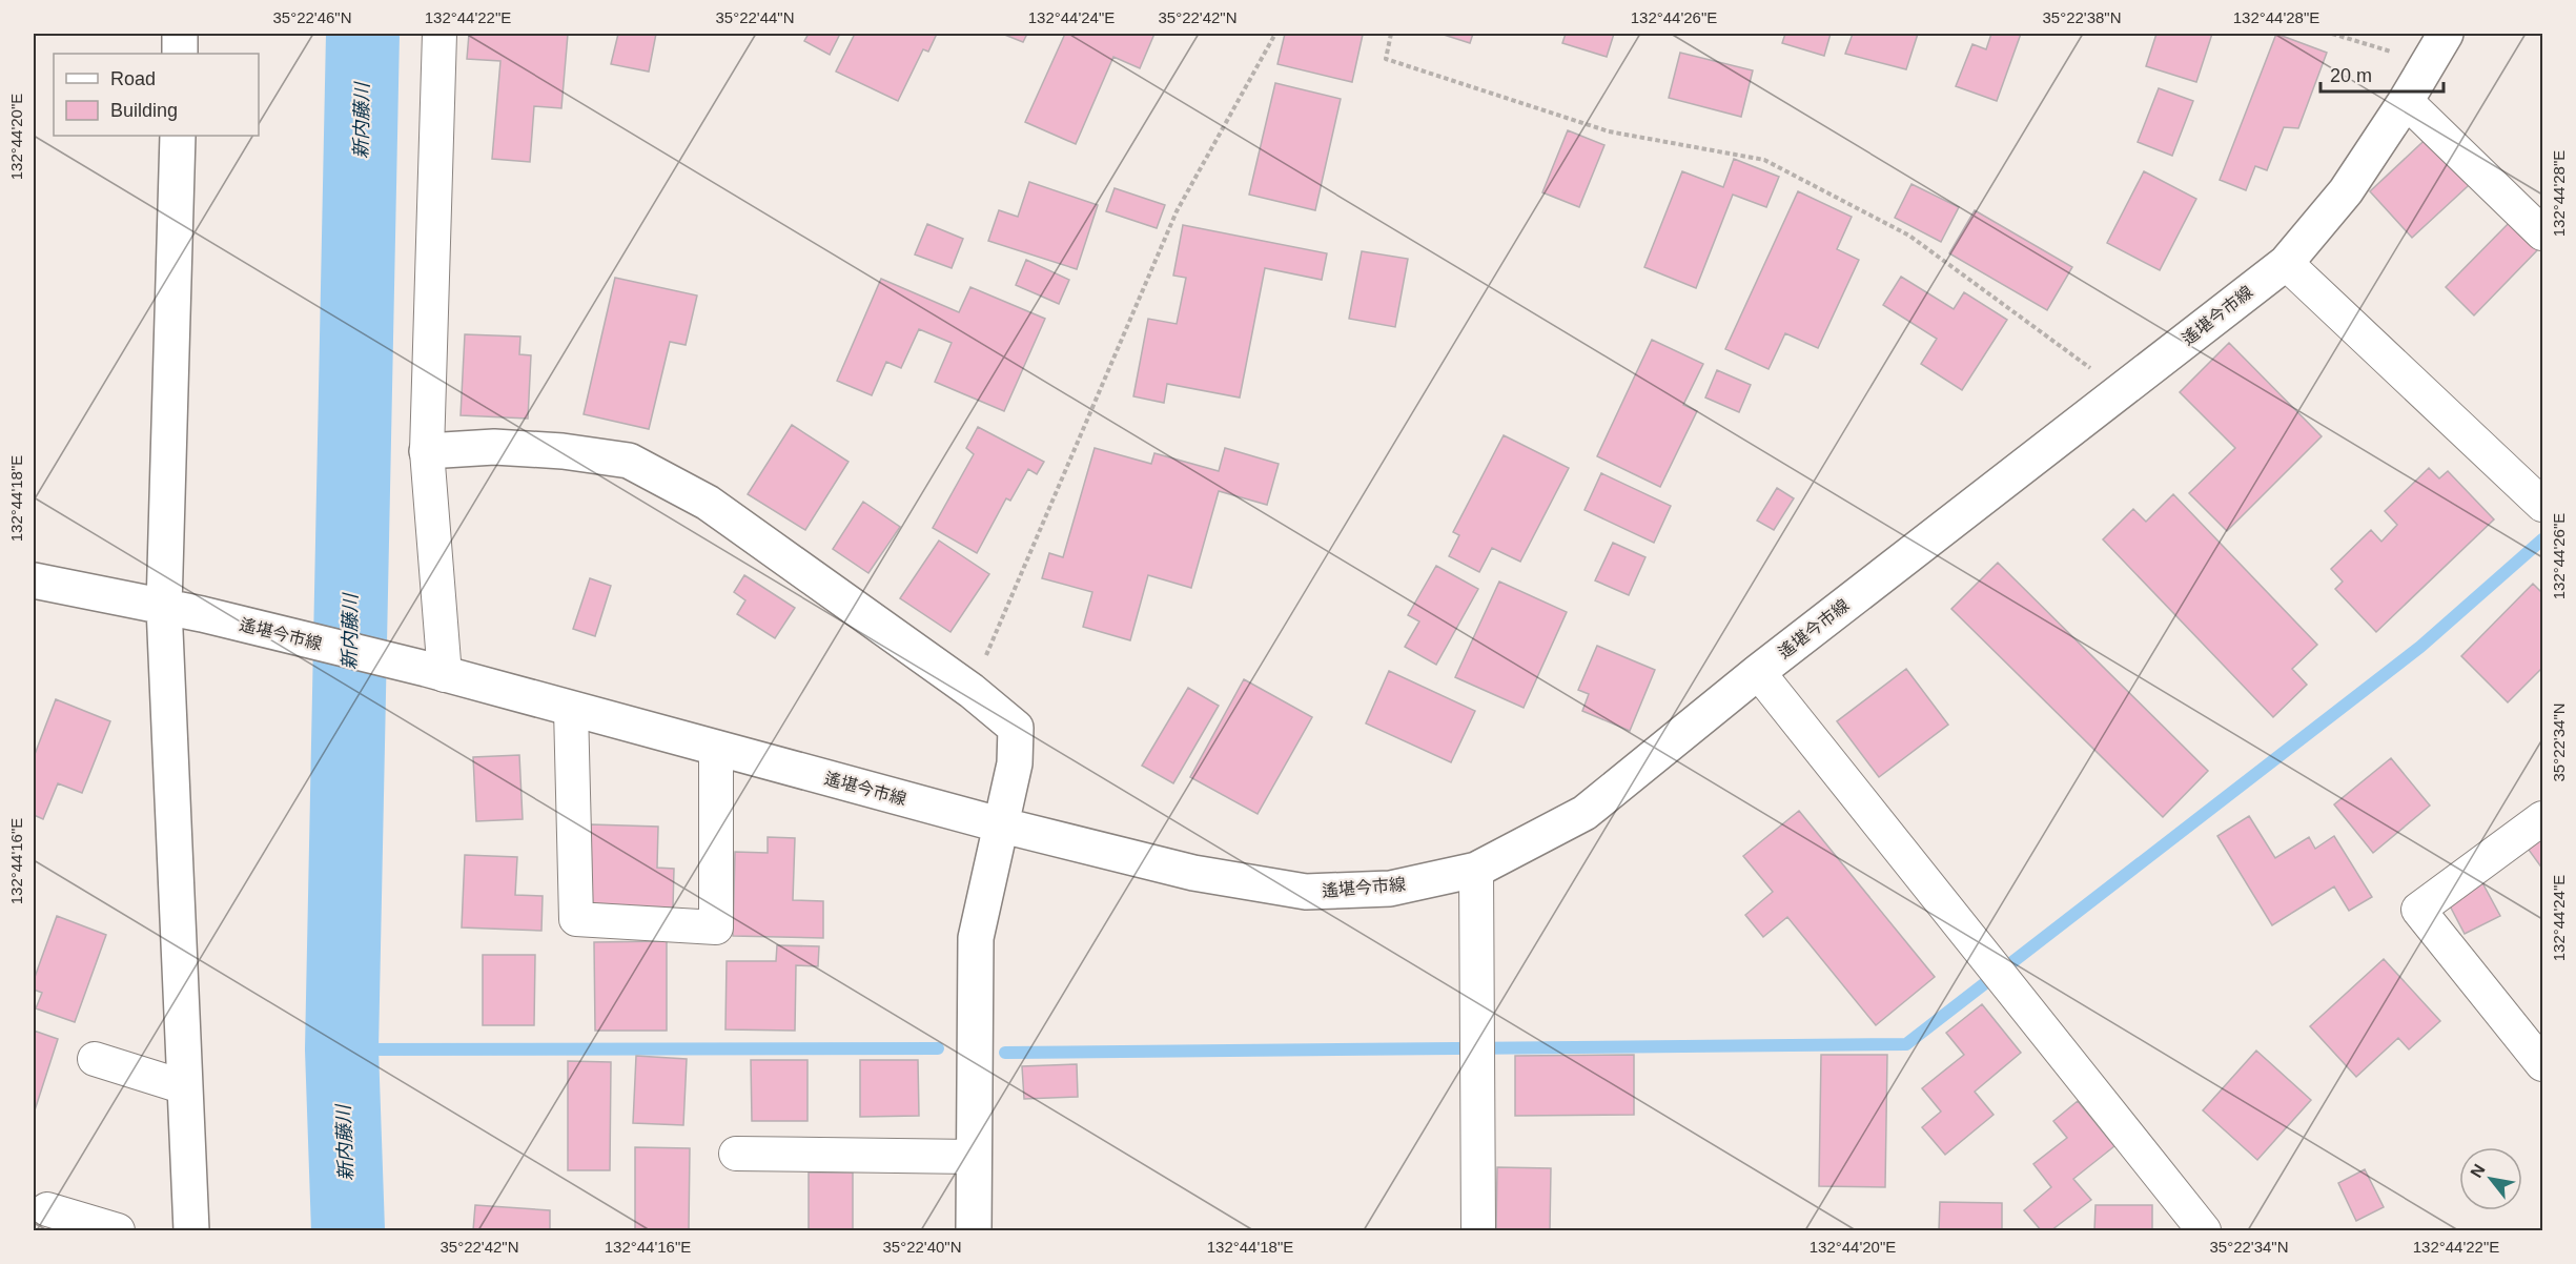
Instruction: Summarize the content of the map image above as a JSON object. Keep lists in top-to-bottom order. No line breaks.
{"streets":{"main road":["遙堪今市線"]},"water":["新内藤川"],"legend":["Road","Building"],"scale_bar":"20 m","north":"top left","coordinates":["35°22'46\"N","132°44'22\"E","35°22'44\"N","132°44'24\"E","35°22'42\"N","132°44'26\"E","35°22'38\"N","132°44'28\"E","132°44'20\"E","132°44'18\"E","35°22'34\"N","132°44'16\"E","35°22'40\"N"]}
